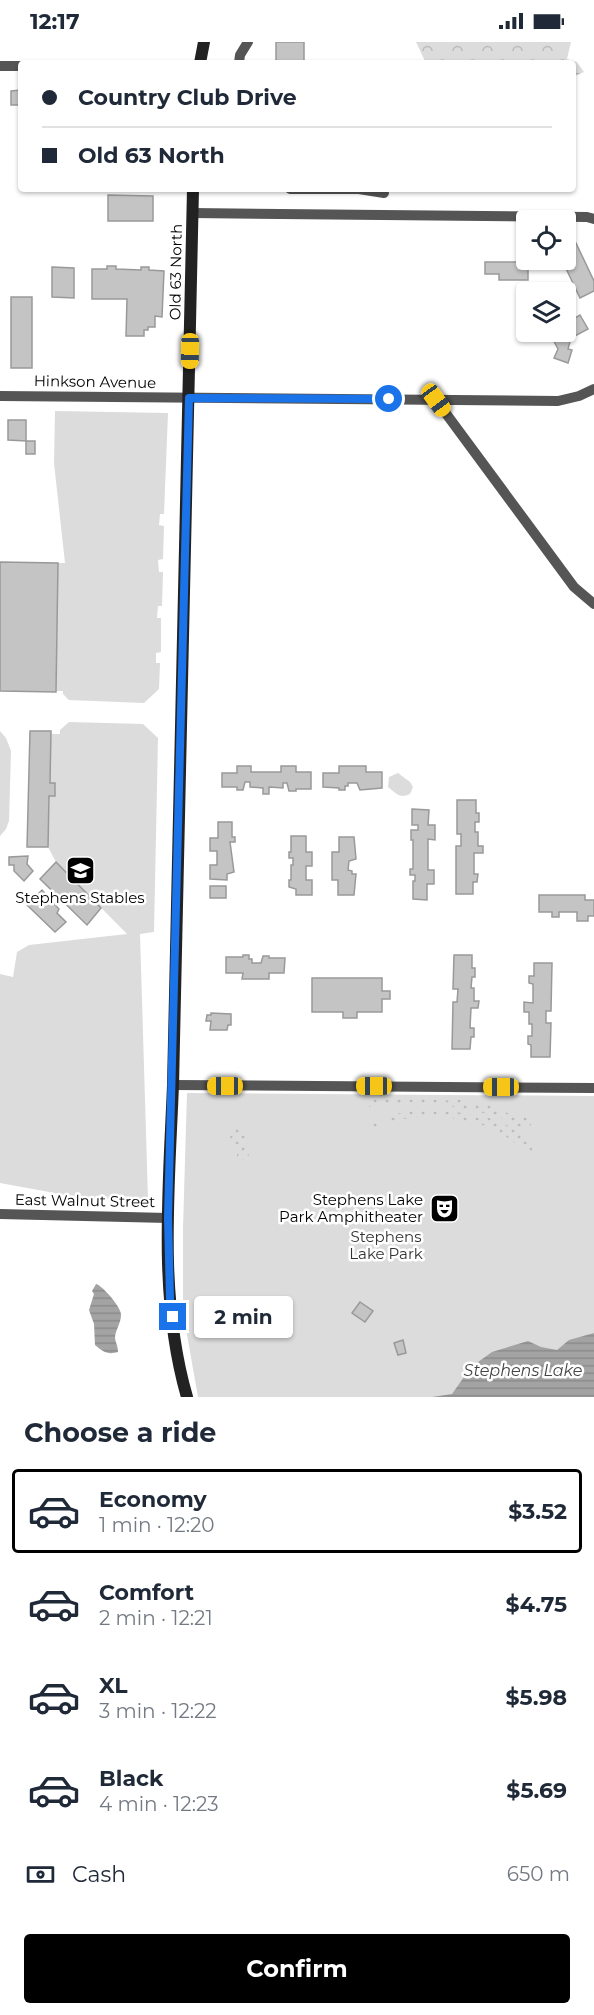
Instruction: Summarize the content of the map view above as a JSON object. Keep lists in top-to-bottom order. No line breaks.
{"streets":{"main road":["Old 63 North"],"street":["Hinkson Avenue","East Walnut Street"]},"crossings":[["Old 63 North","Hinkson Avenue"],["Old 63 North","East Walnut Street"]],"water":["Stephens Lake"],"parks":["Stephens Lake Park"],"places":{"school or university":["Stephens Stables"],"theatre":["Stephens Lake Park Amphitheater"]},"page":{"status":"12:17","banner":["Country Club Drive","Old 63 North"],"bubble":"2 min","heading":"Choose a ride","list":[{"name":"Economy","note":"1 min · 12:20","value":"$3.52"},{"name":"Comfort","note":"2 min · 12:21","value":"$4.75"},{"name":"XL","note":"3 min · 12:22","value":"$5.98"},{"name":"Black","note":"4 min · 12:23","value":"$5.69"}],"pay":["Cash","650 m"],"buttons":"Confirm"}}
